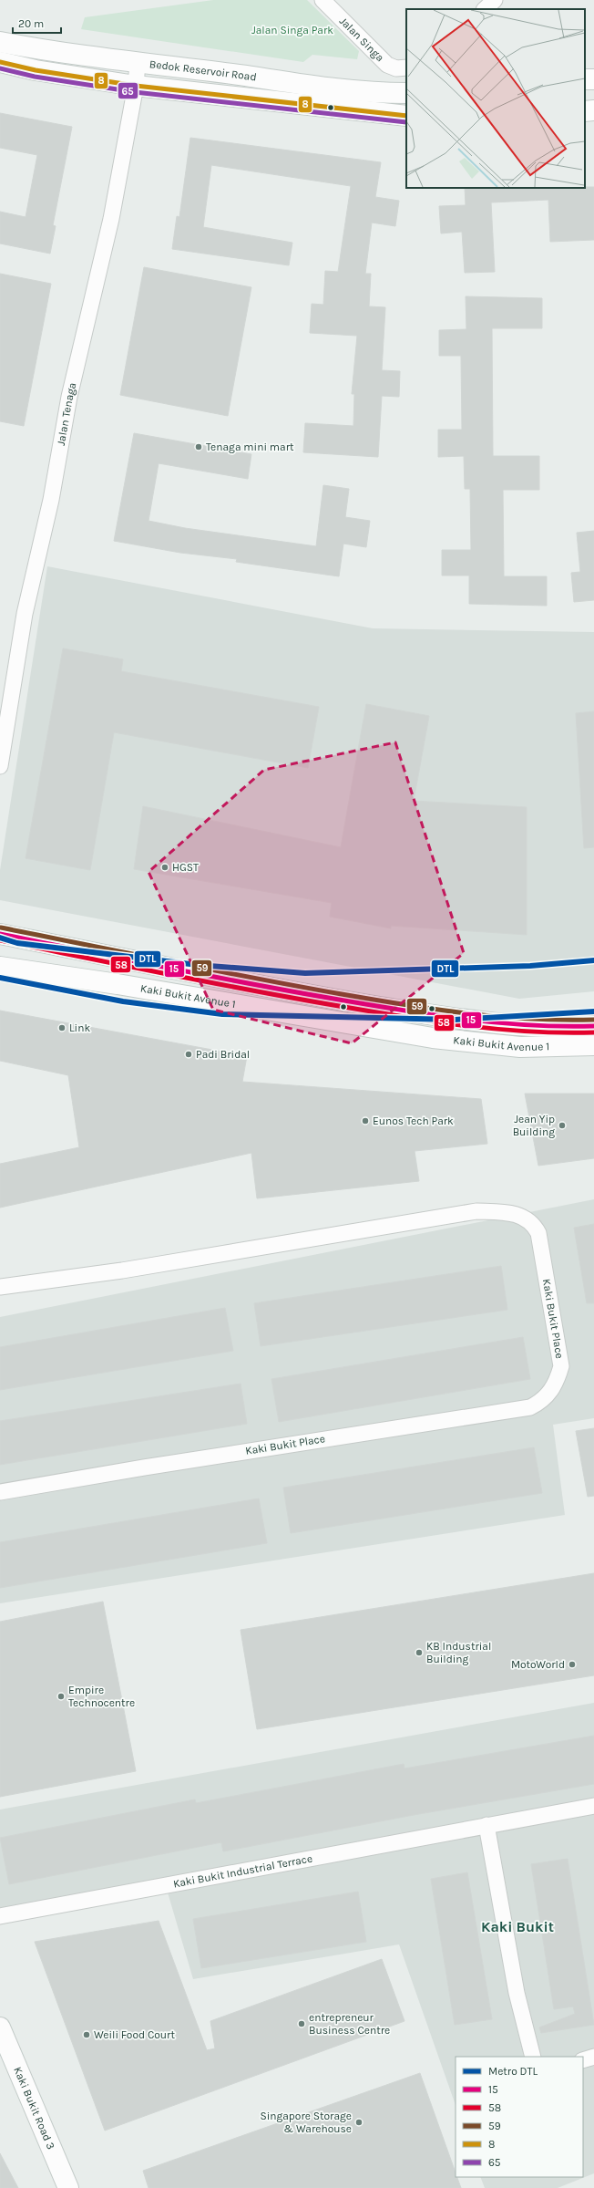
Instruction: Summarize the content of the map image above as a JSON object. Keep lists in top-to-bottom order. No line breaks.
{"streets":{"main road":["Bedok Reservoir Road","Kaki Bukit Avenue 1","Kaki Bukit Road 3"],"street":["Jalan Singa","Jalan Tenaga","Kaki Bukit Place","Kaki Bukit Industrial Terrace"]},"crossings":[["Bedok Reservoir Road","Jalan Tenaga"]],"districts":["Kaki Bukit"],"parks":["Jalan Singa Park"],"places":["Tenaga mini mart","HGST","Link","Padi Bridal","Eunos Tech Park","Jean Yip Building","KB Industrial Building","MotoWorld","Empire Technocentre","entrepreneur Business Centre","Weili Food Court","Singapore Storage & Warehouse"],"lines":["transit line 8","transit line 65","transit line 59","transit line 15","metro line DTL","transit line 58"],"legend":["Metro DTL","15","58","59","8","65"],"scale_bar":"20 m"}
